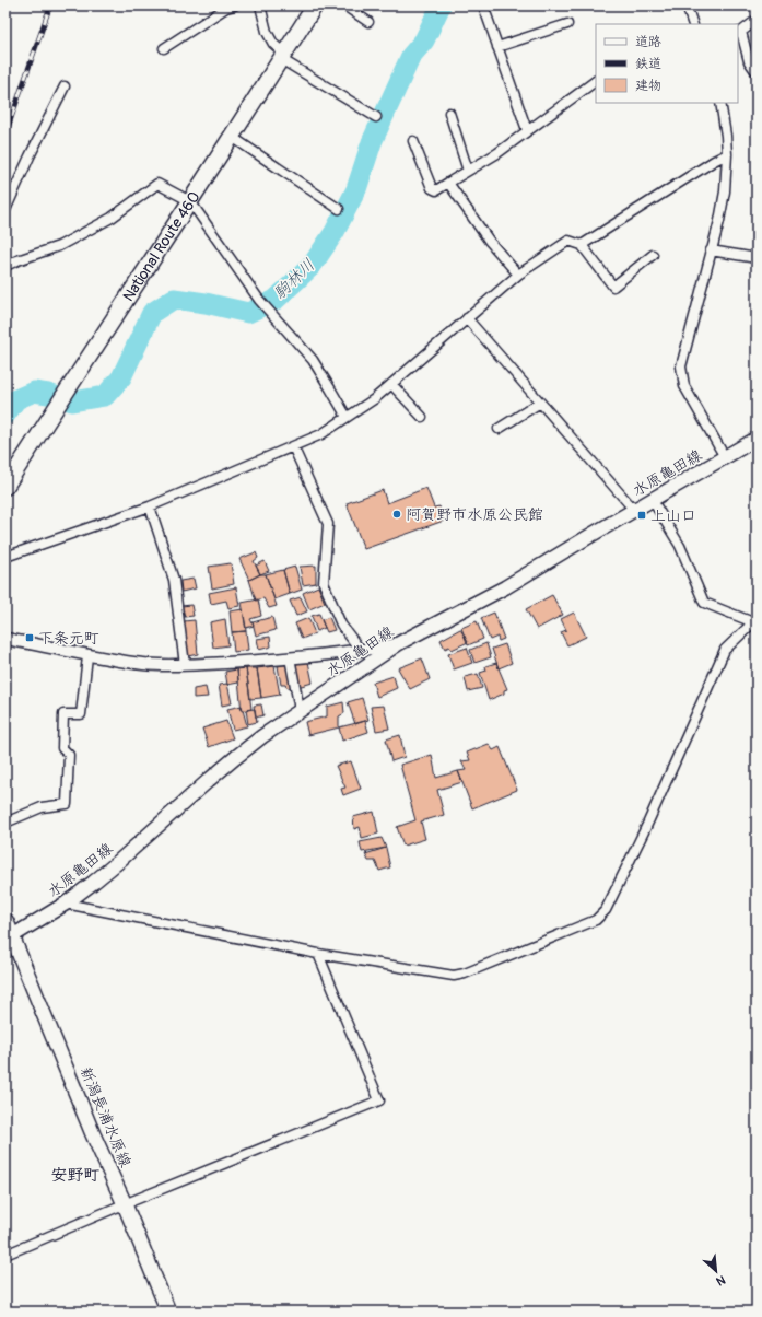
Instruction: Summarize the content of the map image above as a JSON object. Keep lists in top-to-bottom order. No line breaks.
{"streets":{"highway":["National Route 460"],"main road":["水原亀田線","新潟長浦水原線"]},"crossings":[["水原亀田線","新潟長浦水原線"]],"districts":["安野町"],"water":["駒林川"],"places":{"other":["阿賀野市水原公民館"],"transit":["上山口","下条元町"]},"legend":["道路","鉄道","建物"],"north":"bottom right"}
